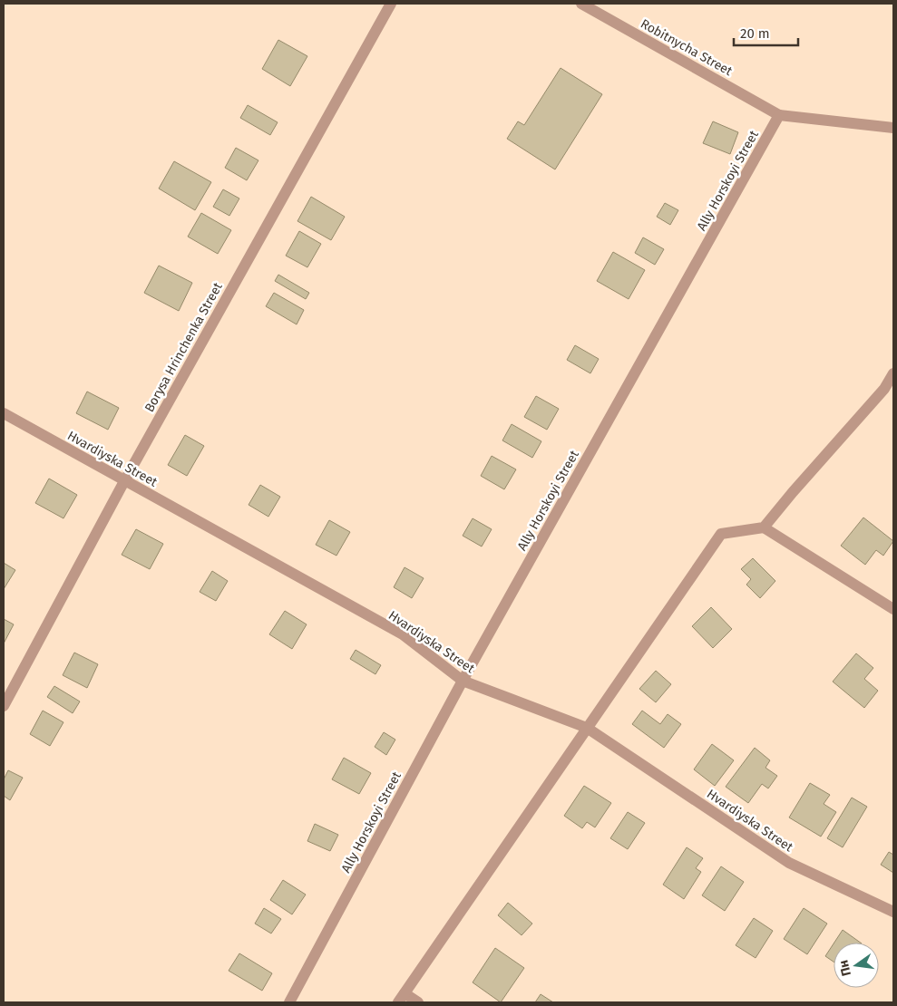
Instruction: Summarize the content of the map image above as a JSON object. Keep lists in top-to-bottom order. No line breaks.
{"streets":{"street":["Robitnycha Street","Ally Horskoyi Street","Borysa Hrinchenka Street","Hvardiyska Street"]},"crossings":[["Robitnycha Street","Ally Horskoyi Street"],["Ally Horskoyi Street","Hvardiyska Street"],["Borysa Hrinchenka Street","Hvardiyska Street"]],"scale_bar":"20 m","north":"left"}
